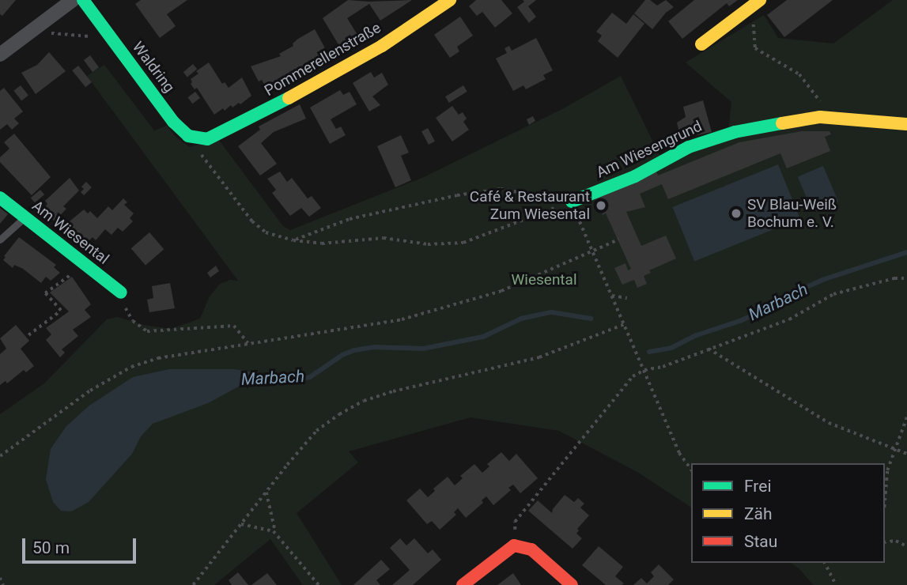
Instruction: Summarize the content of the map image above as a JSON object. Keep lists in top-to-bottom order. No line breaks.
{"streets":{"street":["Pommerellenstraße","Waldring","Am Wiesengrund","Am Wiesental"]},"crossings":[["Pommerellenstraße","Waldring"]],"water":["Marbach"],"parks":["Wiesental"],"places":["Café & Restaurant Zum Wiesental","SV Blau-Weiß Bochum e. V."],"legend":["Frei","Zäh","Stau"],"scale_bar":"50 m"}
